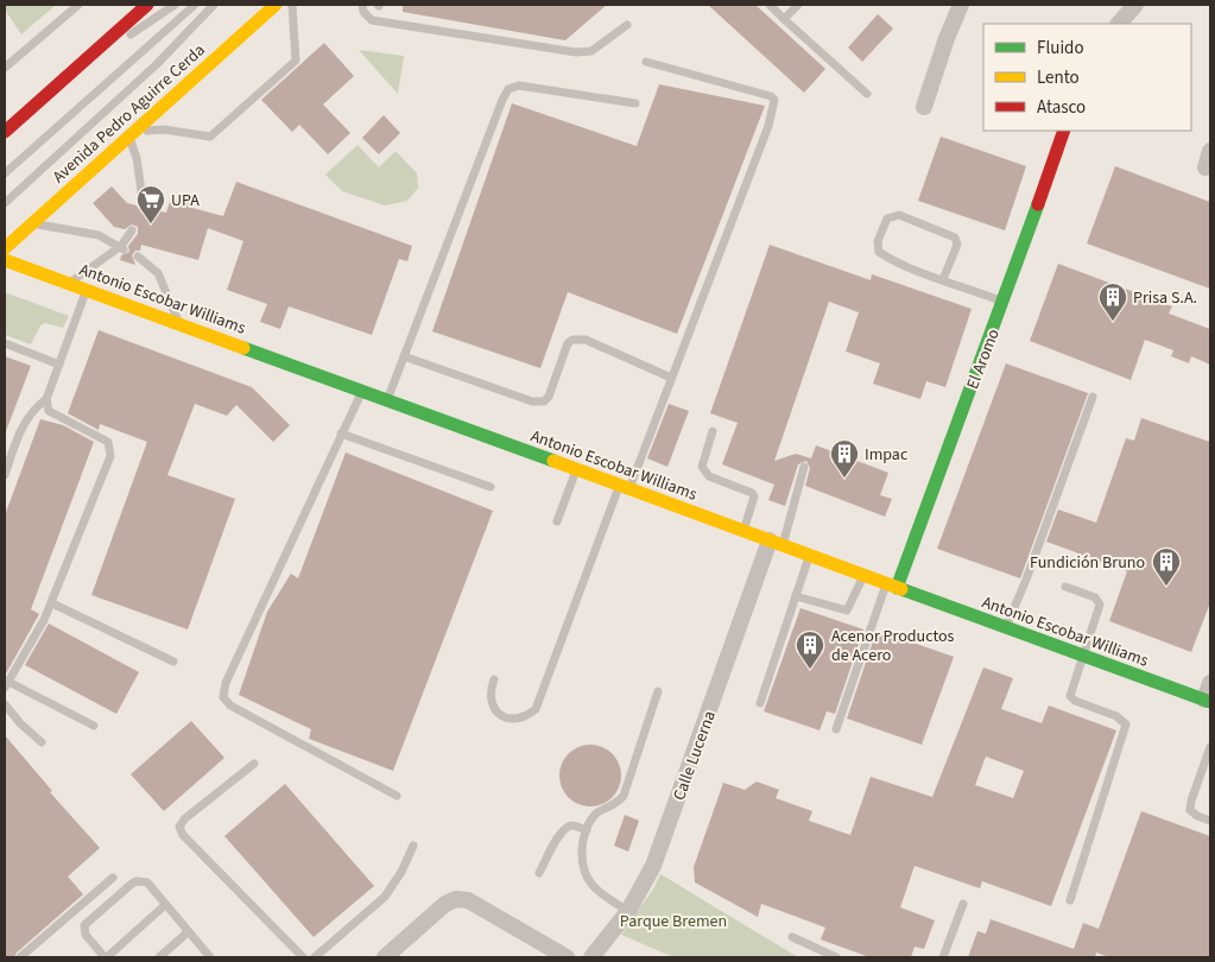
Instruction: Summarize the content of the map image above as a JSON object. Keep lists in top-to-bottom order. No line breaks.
{"streets":{"street":["Avenida Pedro Aguirre Cerda","Antonio Escobar Williams","El Aromo","Calle Lucerna"]},"crossings":[["Antonio Escobar Williams","El Aromo"],["Antonio Escobar Williams","Calle Lucerna"]],"parks":["Parque Bremen"],"places":{"supermarket":["UPA"],"building":["Prisa S.A.","Impac","Fundición Bruno","Acenor Productos de Acero"]},"legend":["Fluido","Lento","Atasco"]}
